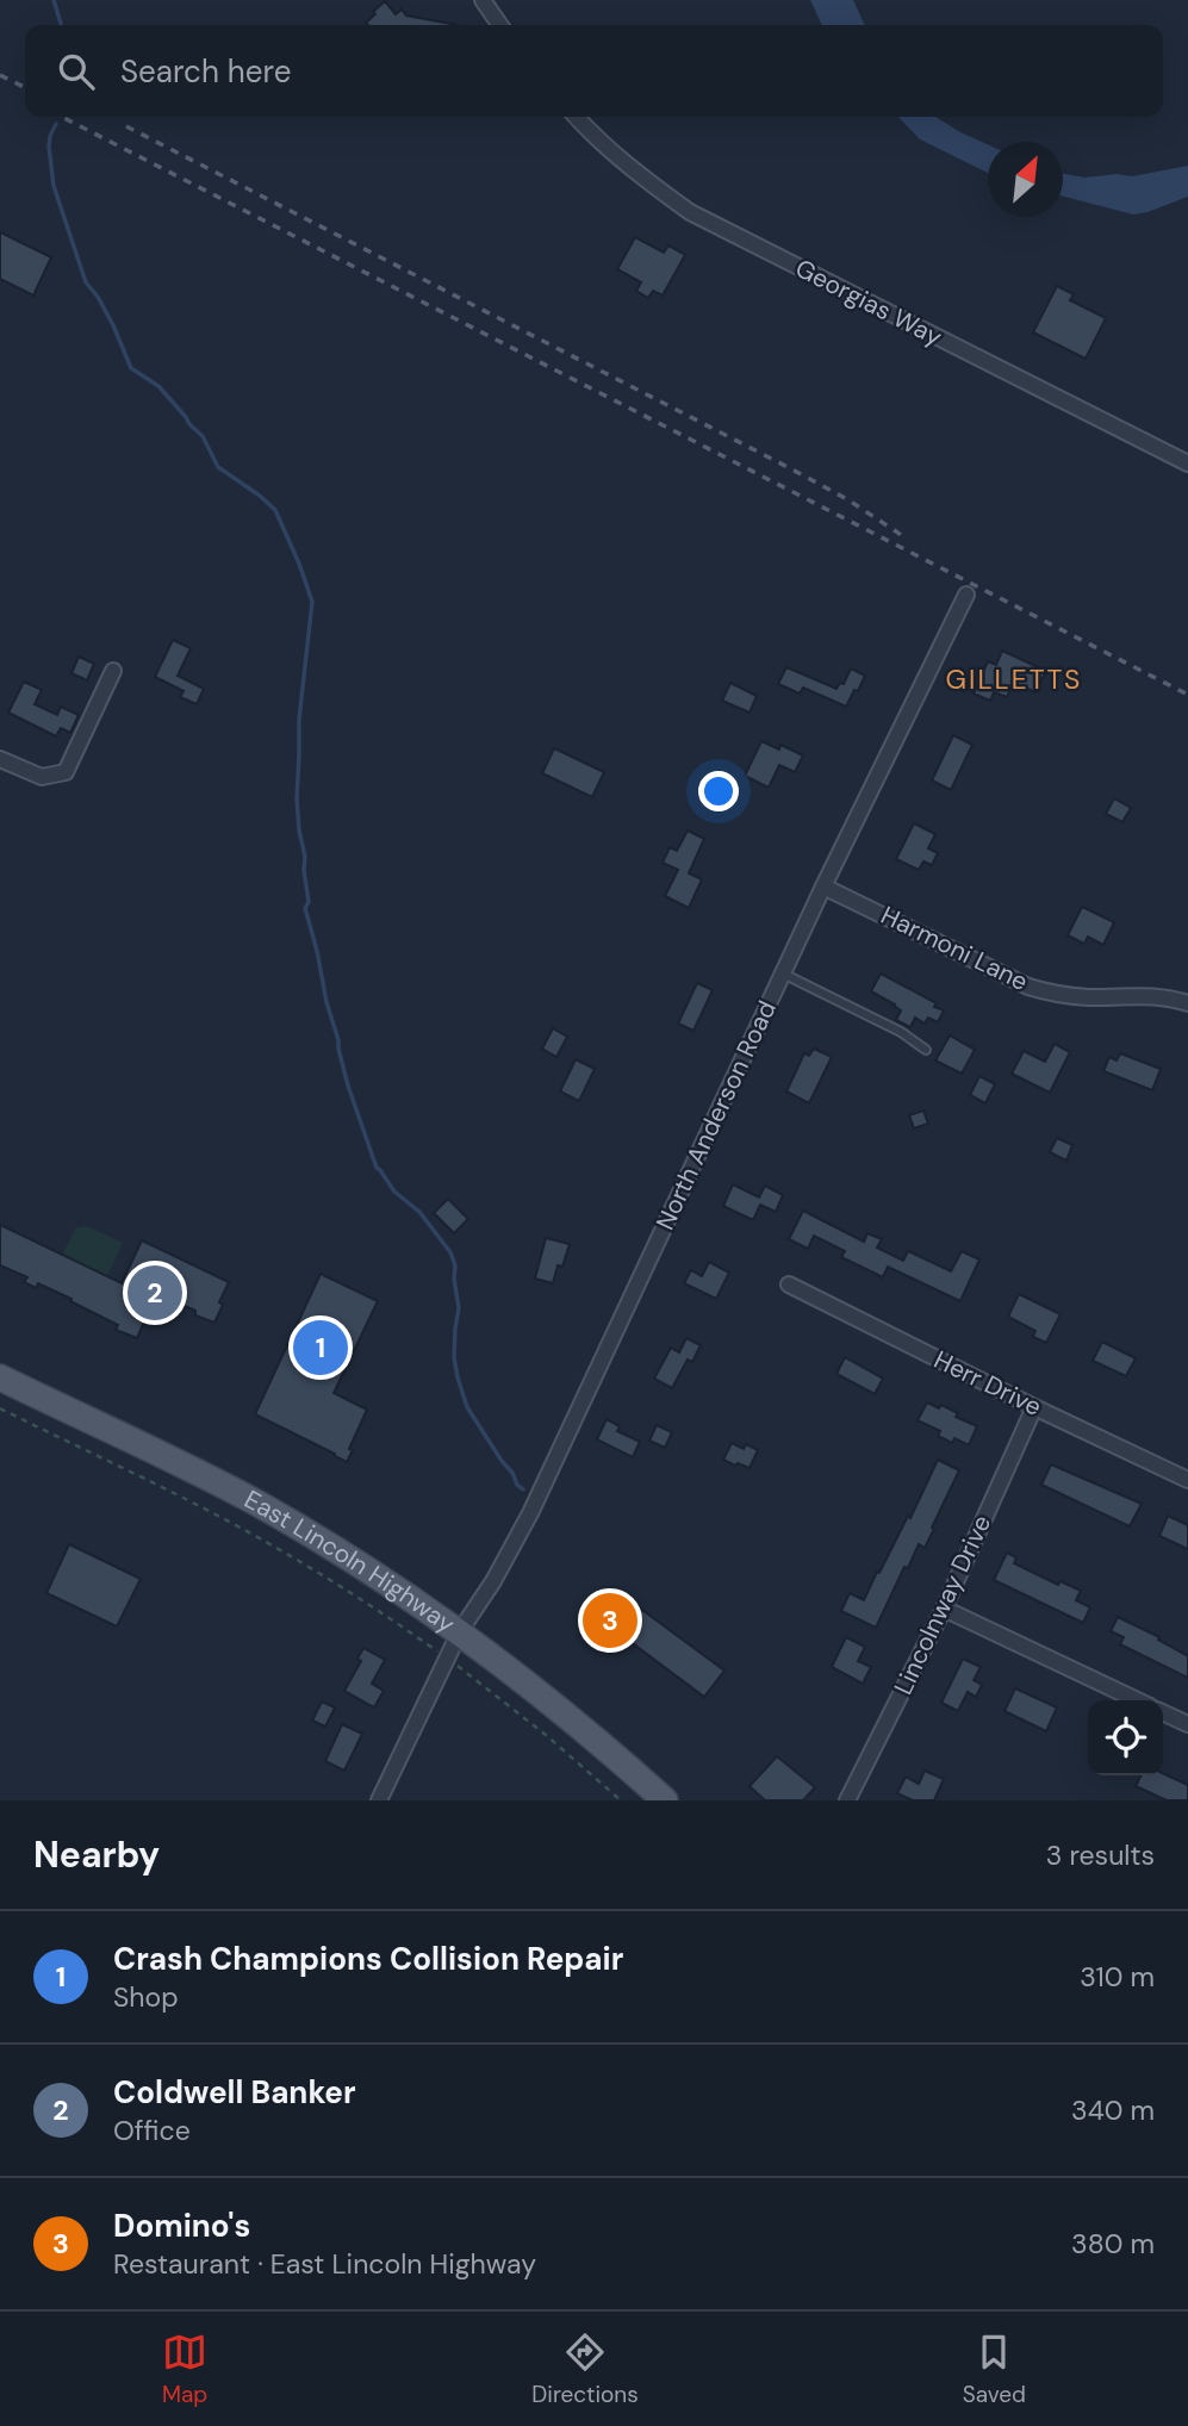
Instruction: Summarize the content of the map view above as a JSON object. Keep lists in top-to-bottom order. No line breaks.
{"streets":{"main road":["East Lincoln Highway"],"street":["Georgias Way","Harmoni Lane","North Anderson Road","Herr Drive","Lincolnway Drive"]},"crossings":[["Harmoni Lane","North Anderson Road"],["North Anderson Road","East Lincoln Highway"],["Herr Drive","Lincolnway Drive"]],"districts":["GILLETTS"],"north":"top right","page":{"search":"Search here","pins":["2","1","3"],"heading":["Nearby","3 results"],"list":[{"mark":"1","name":"Crash Champions Collision Repair","note":"Shop","value":"310 m"},{"mark":"2","name":"Coldwell Banker","note":"Office","value":"340 m"},{"mark":"3","name":"Domino's","note":"Restaurant · East Lincoln Highway","value":"380 m"}],"nav":["Map","Directions","Saved"]}}
